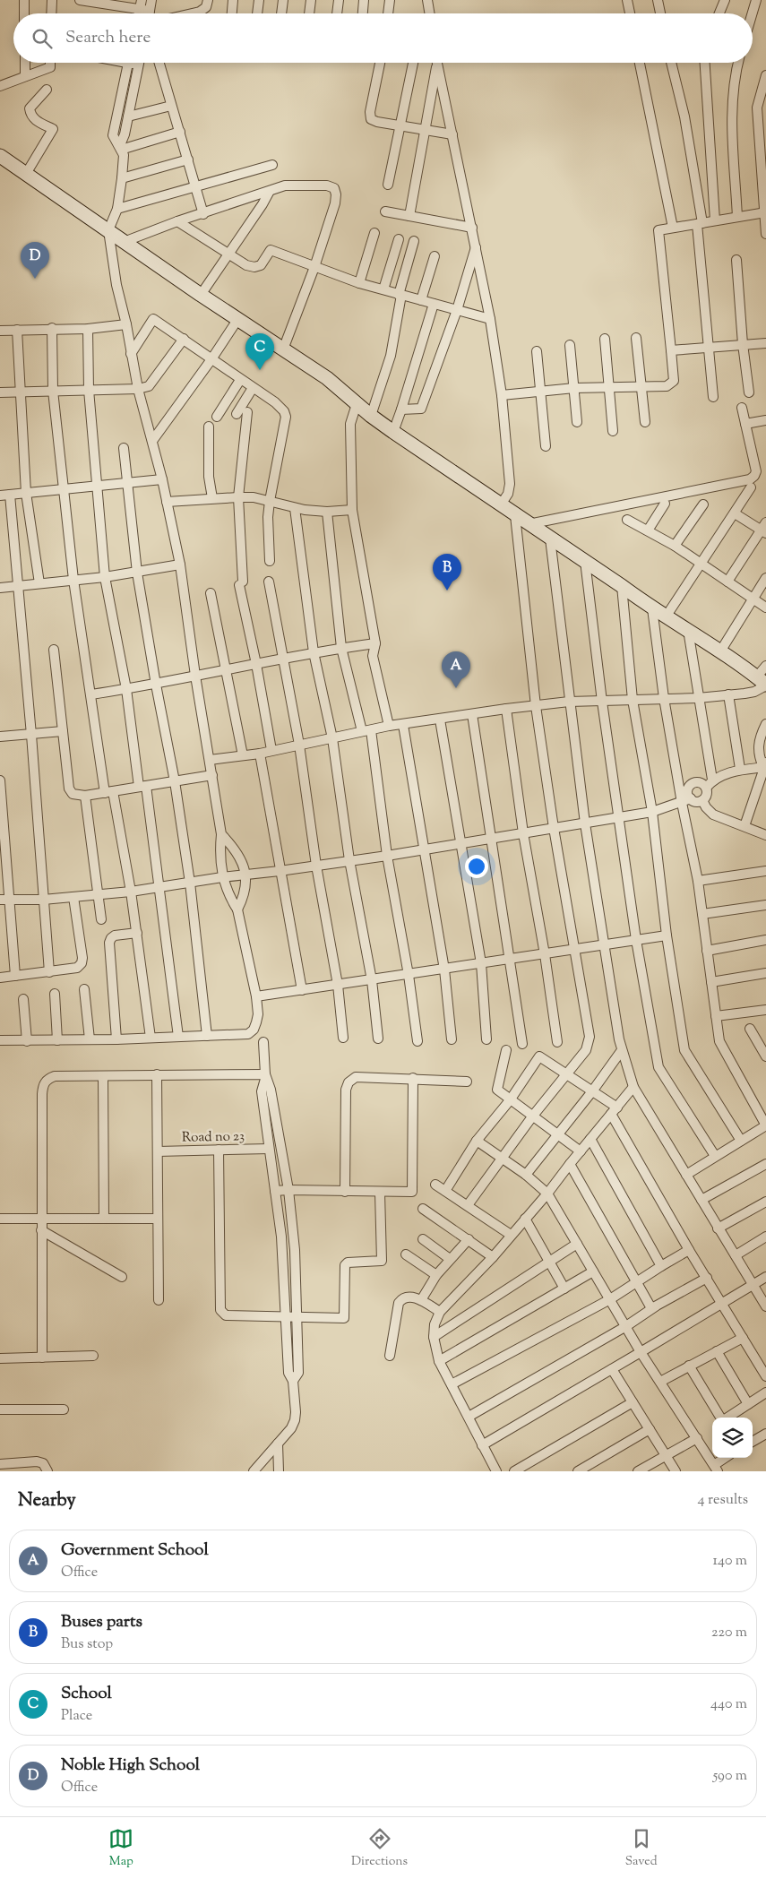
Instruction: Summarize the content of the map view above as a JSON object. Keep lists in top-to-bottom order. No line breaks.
{"streets":{"street":["Road no 23"]},"page":{"search":"Search here","pins":["D","C","B","A"],"heading":["Nearby","4 results"],"list":[{"mark":"A","name":"Government School","note":"Office","value":"140 m"},{"mark":"B","name":"Buses parts","note":"Bus stop","value":"220 m"},{"mark":"C","name":"School","note":"Place","value":"440 m"},{"mark":"D","name":"Noble High School","note":"Office","value":"590 m"}],"nav":["Map","Directions","Saved"]}}
